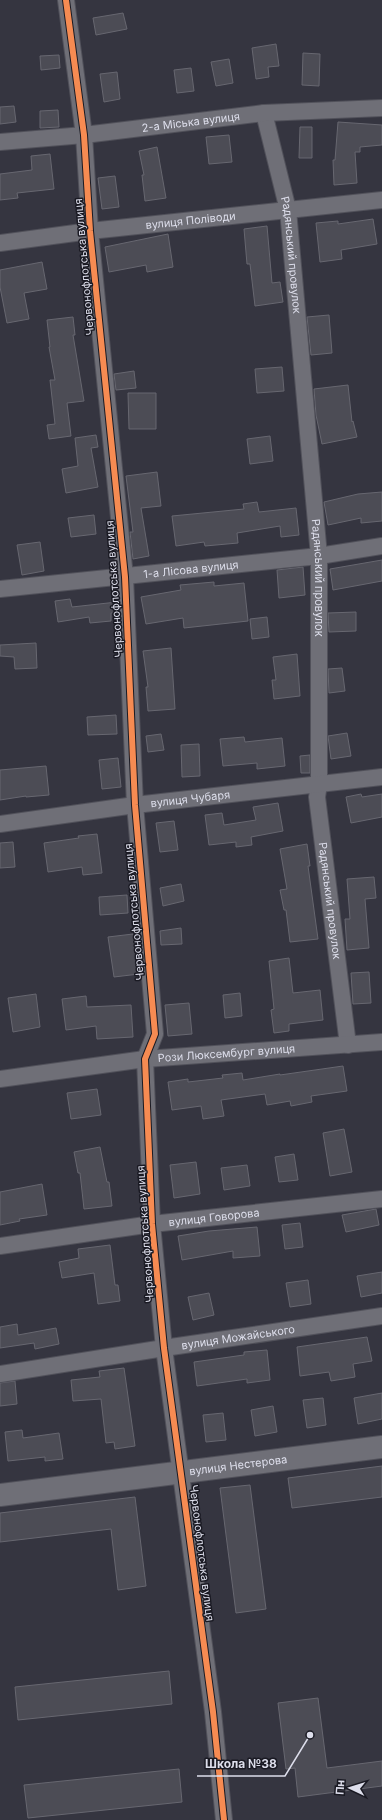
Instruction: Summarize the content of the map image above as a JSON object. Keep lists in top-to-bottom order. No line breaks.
{"streets":{"street":["2-а Міська вулиця","вулиця Поліводи","Радянський провулок","Червонофлотська вулиця","1-а Лісова вулиця","вулиця Чубаря","Рози Люксембург вулиця","вулиця Говорова","вулиця Можайського","вулиця Нестерова"]},"crossings":[["2-а Міська вулиця","Радянський провулок"],["2-а Міська вулиця","Червонофлотська вулиця"],["вулиця Поліводи","Радянський провулок"],["вулиця Поліводи","Червонофлотська вулиця"],["Радянський провулок","1-а Лісова вулиця"],["Радянський провулок","вулиця Чубаря"],["Радянський провулок","Рози Люксембург вулиця"],["Червонофлотська вулиця","1-а Лісова вулиця"],["Червонофлотська вулиця","вулиця Чубаря"],["Червонофлотська вулиця","Рози Люксембург вулиця"],["Червонофлотська вулиця","вулиця Говорова"],["Червонофлотська вулиця","вулиця Можайського"],["Червонофлотська вулиця","вулиця Нестерова"]],"places":["Школа №38"],"north":"left"}
